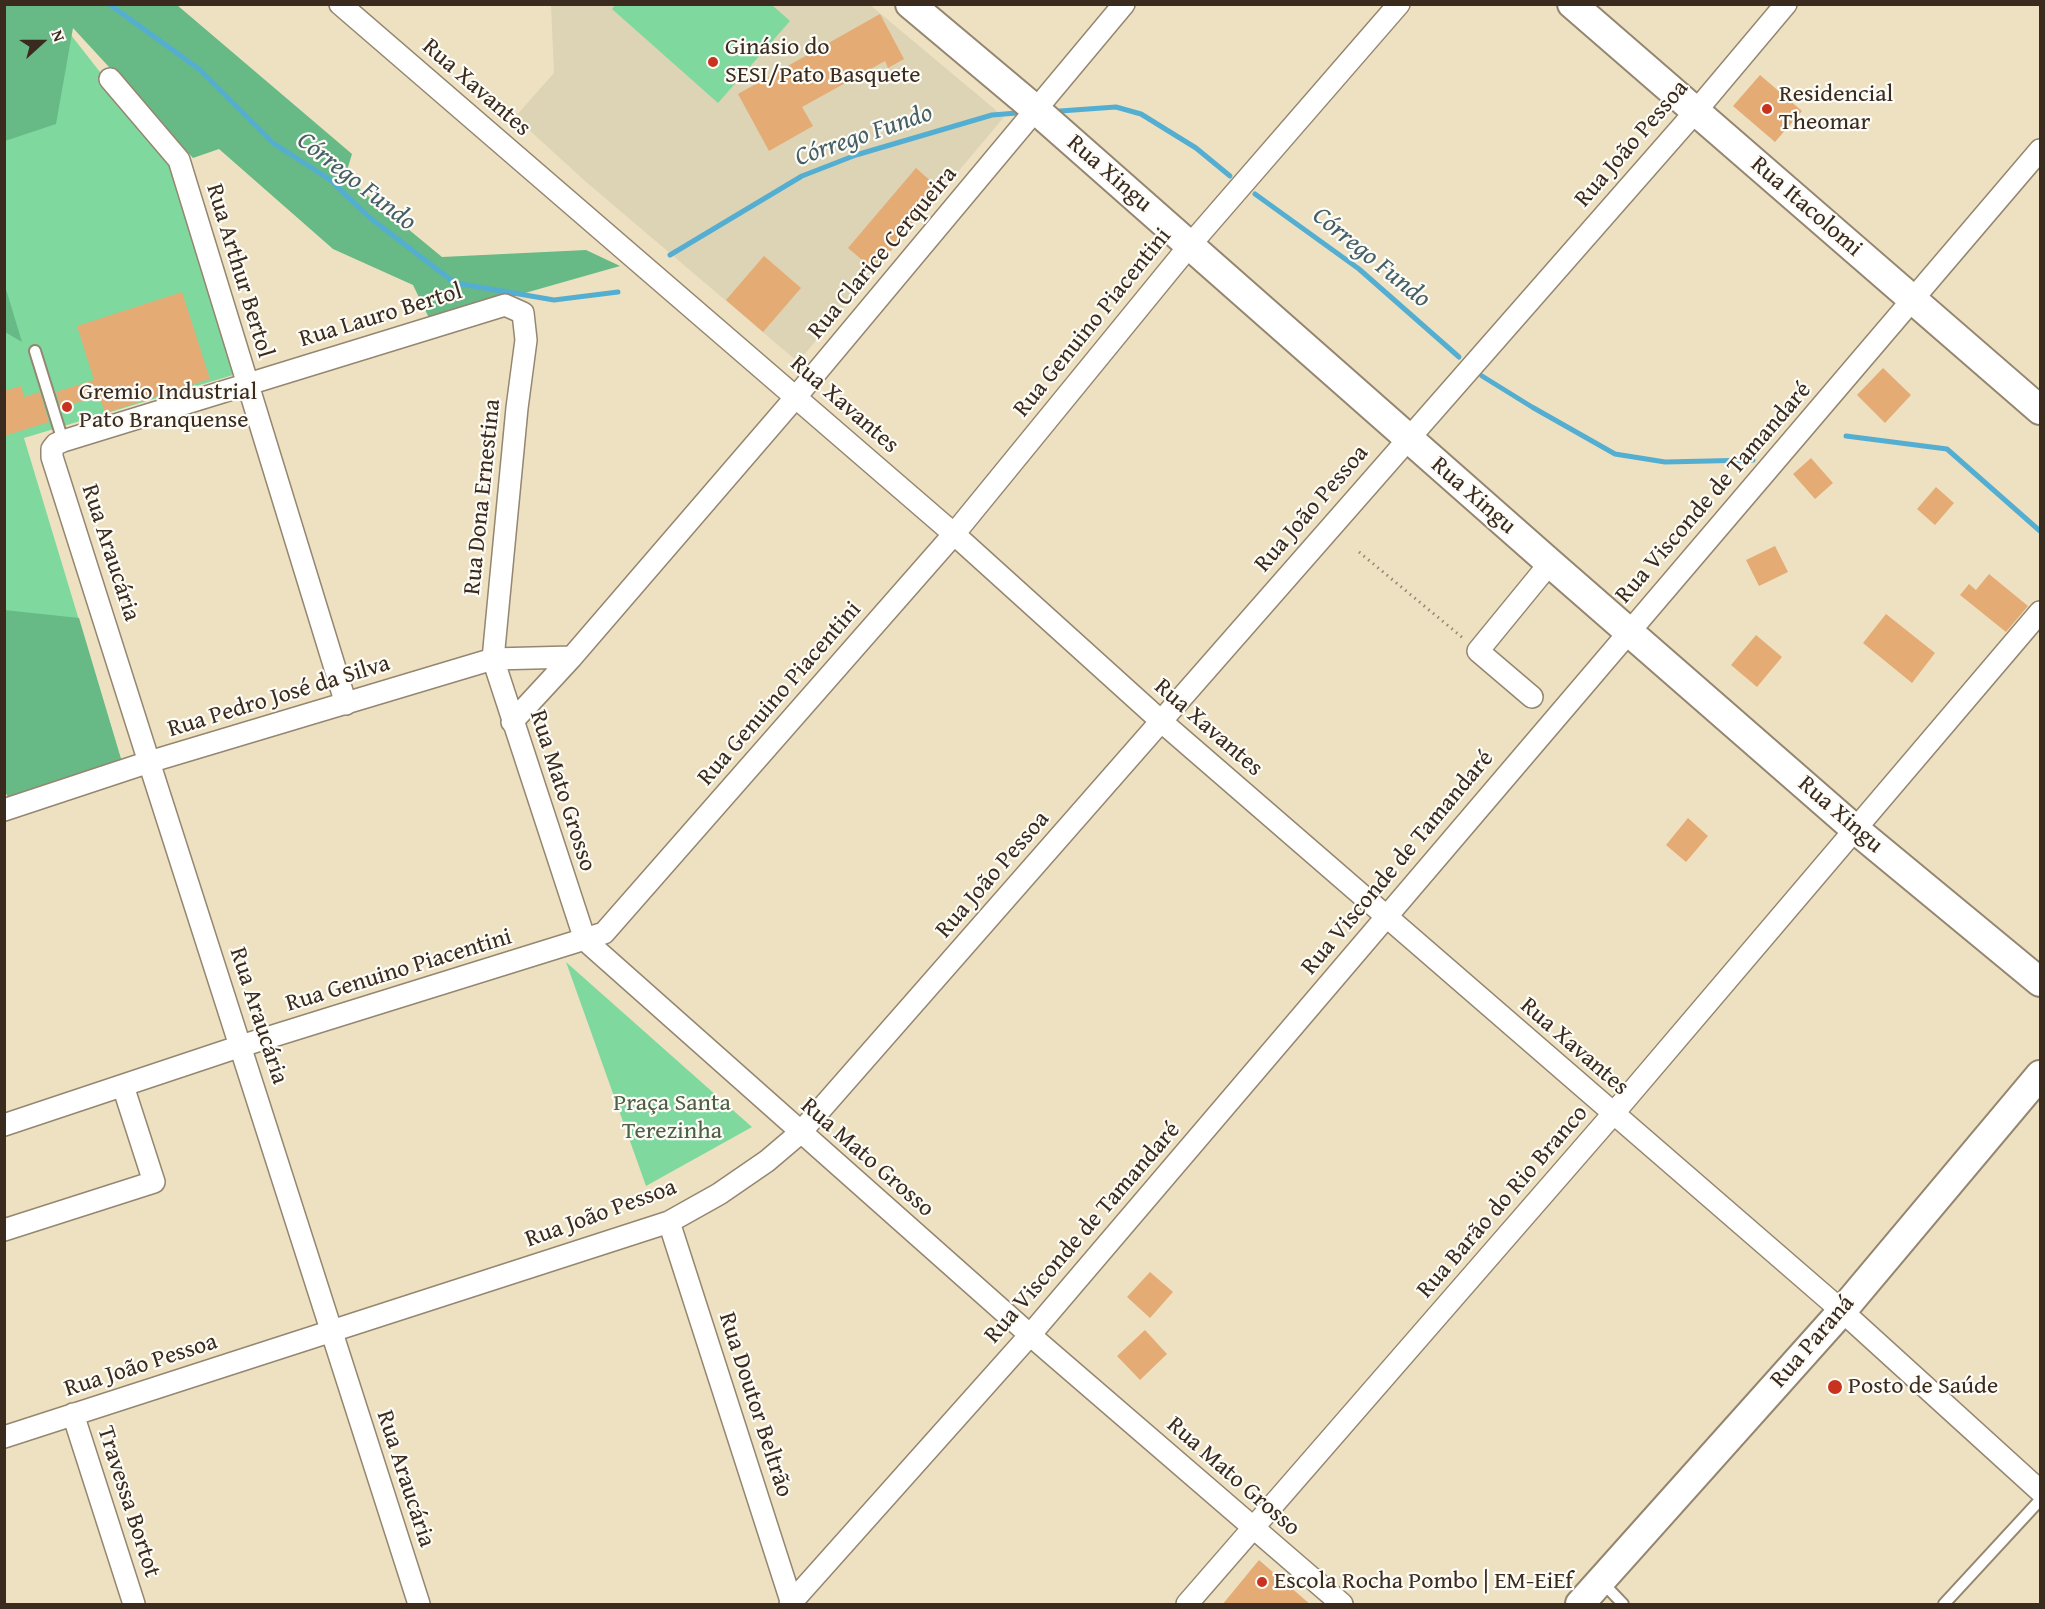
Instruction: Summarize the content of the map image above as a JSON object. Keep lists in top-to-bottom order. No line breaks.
{"streets":{"street":["Rua Xavantes","Rua João Pessoa","Rua Xingu","Rua Itacolomi","Rua Clarice Cerqueira","Rua Arthur Bertol","Rua Lauro Bertol","Rua Genuino Piacentini","Rua Visconde de Tamandaré","Rua Dona Ernestina","Rua Araucária","Rua Pedro José da Silva","Rua Mato Grosso","Rua Barão do Rio Branco","Rua Paraná","Rua Doutor Beltrão","Travessa Bortot"]},"crossings":[["Rua Xavantes","Rua João Pessoa"],["Rua Xavantes","Rua Clarice Cerqueira"],["Rua Xavantes","Rua Genuino Piacentini"],["Rua Xavantes","Rua Visconde de Tamandaré"],["Rua Xavantes","Rua Barão do Rio Branco"],["Rua Xavantes","Rua Paraná"],["Rua João Pessoa","Rua Xingu"],["Rua João Pessoa","Rua Itacolomi"],["Rua João Pessoa","Rua Araucária"],["Rua João Pessoa","Rua Mato Grosso"],["Rua João Pessoa","Rua Doutor Beltrão"],["Rua João Pessoa","Travessa Bortot"],["Rua Xingu","Rua Clarice Cerqueira"],["Rua Xingu","Rua Genuino Piacentini"],["Rua Xingu","Rua Visconde de Tamandaré"],["Rua Xingu","Rua Barão do Rio Branco"],["Rua Itacolomi","Rua Visconde de Tamandaré"],["Rua Clarice Cerqueira","Rua Pedro José da Silva"],["Rua Clarice Cerqueira","Rua Mato Grosso"],["Rua Arthur Bertol","Rua Lauro Bertol"],["Rua Arthur Bertol","Rua Pedro José da Silva"],["Rua Lauro Bertol","Rua Dona Ernestina"],["Rua Lauro Bertol","Rua Araucária"],["Rua Genuino Piacentini","Rua Araucária"],["Rua Genuino Piacentini","Rua Mato Grosso"],["Rua Visconde de Tamandaré","Rua Mato Grosso"],["Rua Visconde de Tamandaré","Rua Doutor Beltrão"],["Rua Dona Ernestina","Rua Pedro José da Silva"],["Rua Dona Ernestina","Rua Mato Grosso"],["Rua Araucária","Rua Pedro José da Silva"],["Rua Pedro José da Silva","Rua Mato Grosso"],["Rua Mato Grosso","Rua Barão do Rio Branco"]],"water":["Córrego Fundo"],"parks":["Praça Santa Terezinha"],"places":["Ginásio do SESI/Pato Basquete","Residencial Theomar","Gremio Industrial Pato Branquense","Posto de Saúde","Escola Rocha Pombo | EM-EiEf"],"north":"right"}
